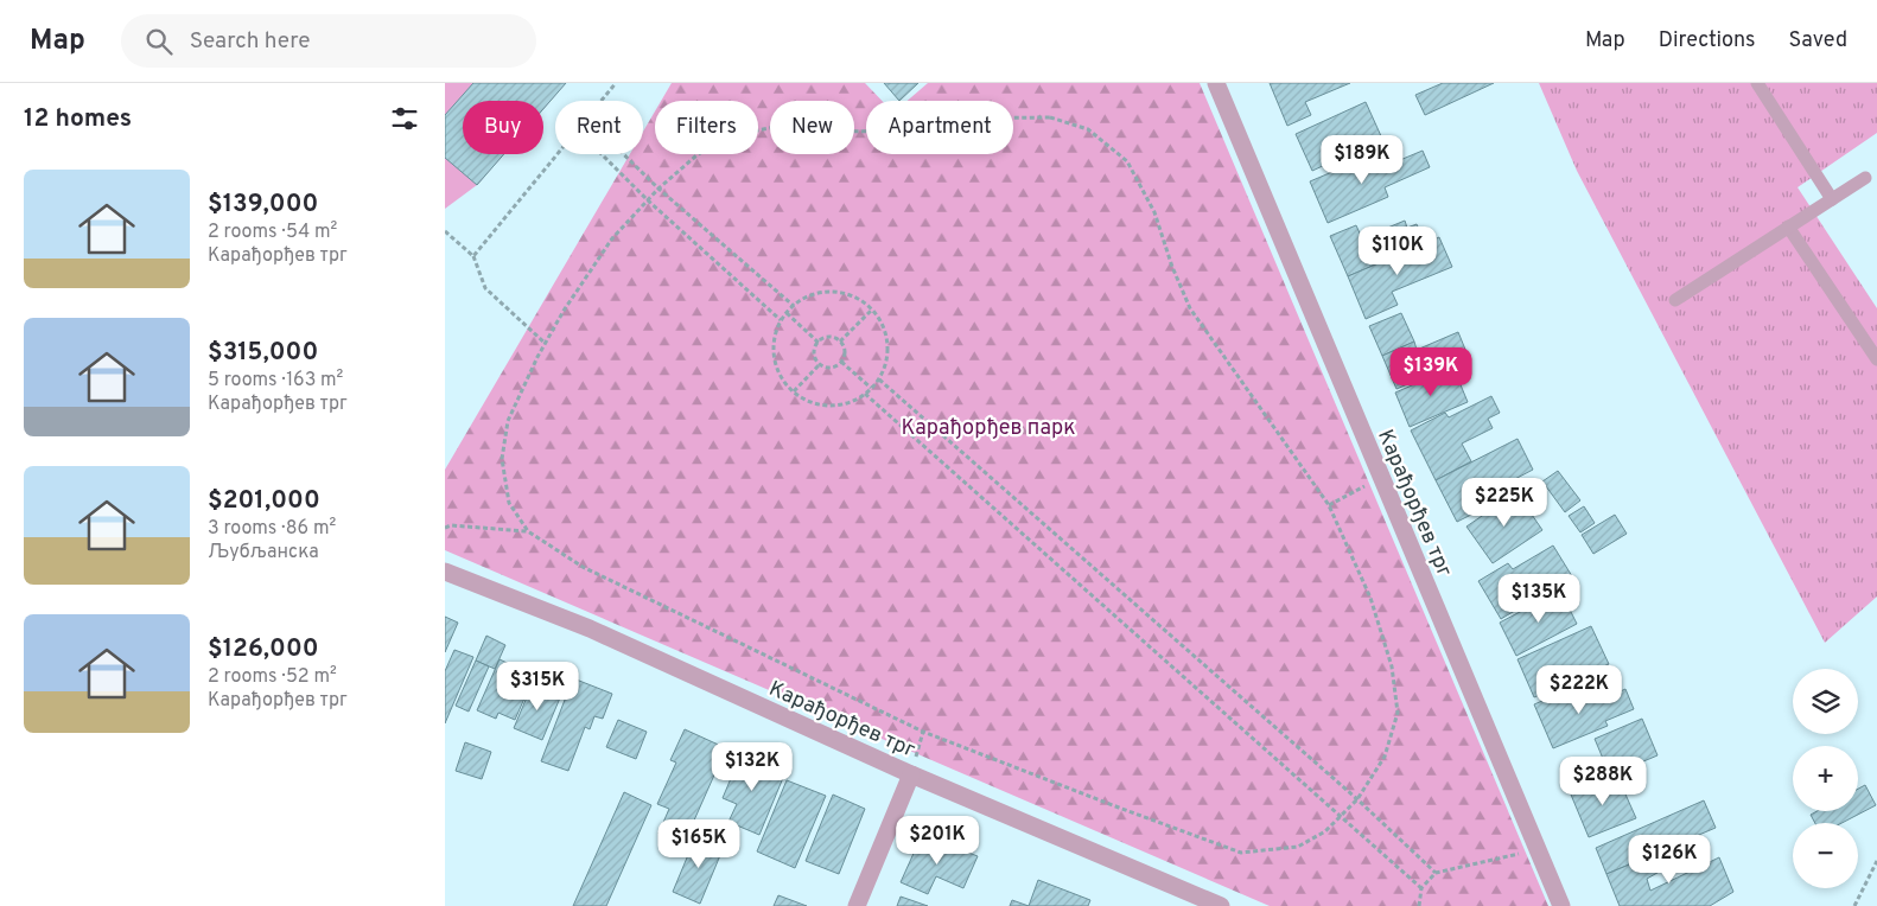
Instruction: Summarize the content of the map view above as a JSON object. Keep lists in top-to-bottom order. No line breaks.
{"streets":{"street":["Карађорђев трг"]},"parks":["Карађорђев парк"],"page":{"header":"Map","search":"Search here","nav":["Map","Directions","Saved"],"heading":"12 homes","chip":["Buy","Rent","Filters","New","Apartment"],"price":["$189K","$110K","$139K","$225K","$135K","$315K","$222K","$132K","$288K","$201K","$165K","$126K"],"list":[{"name":"$139,000","note":"2 rooms · 54 m² · Карађорђев трг"},{"name":"$315,000","note":"5 rooms · 163 m² · Карађорђев трг"},{"name":"$201,000","note":"3 rooms · 86 m² · Љубљанска"},{"name":"$126,000","note":"2 rooms · 52 m² · Карађорђев трг"}],"map_buttons":["+","−"]}}
